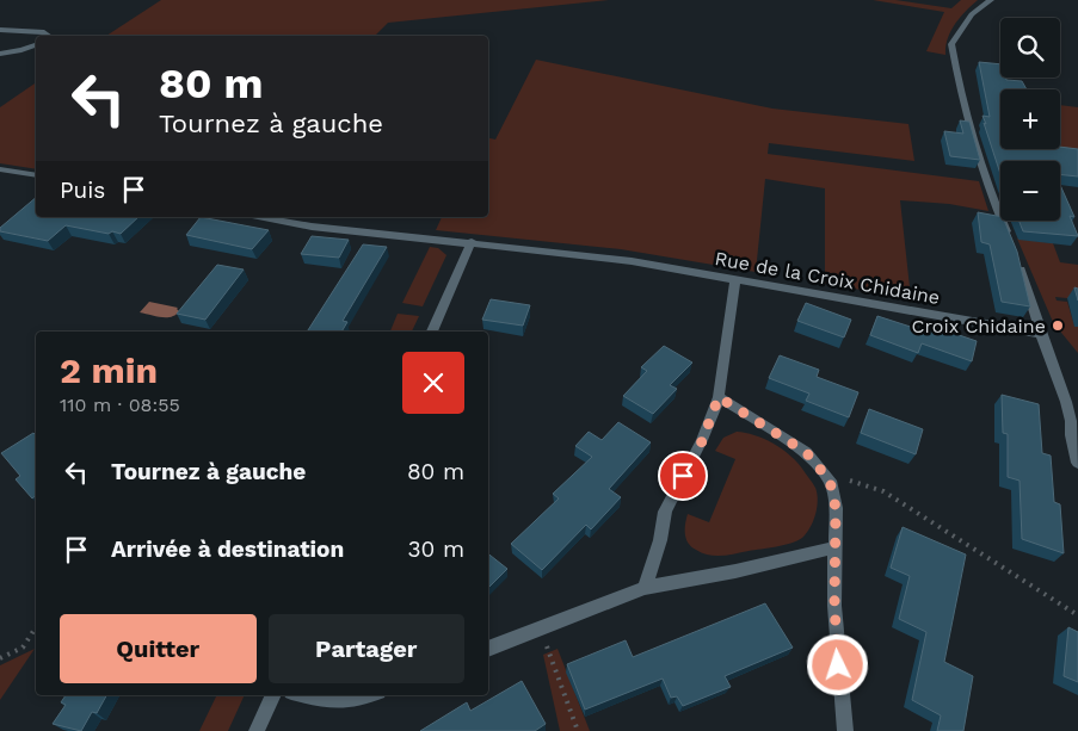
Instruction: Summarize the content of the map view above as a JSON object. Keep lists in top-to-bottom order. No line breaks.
{"streets":{"street":["Rue de la Croix Chidaine"]},"places":["Croix Chidaine"],"page":{"map_buttons":["+","−"],"turn":["80 m","Tournez à gauche"],"then":"Puis","heading":["2 min","110 m · 08:55"],"list":[{"name":"Tournez à gauche","value":"80 m"},{"name":"Arrivée à destination","value":"30 m"}],"buttons":["Quitter","Partager"]}}
